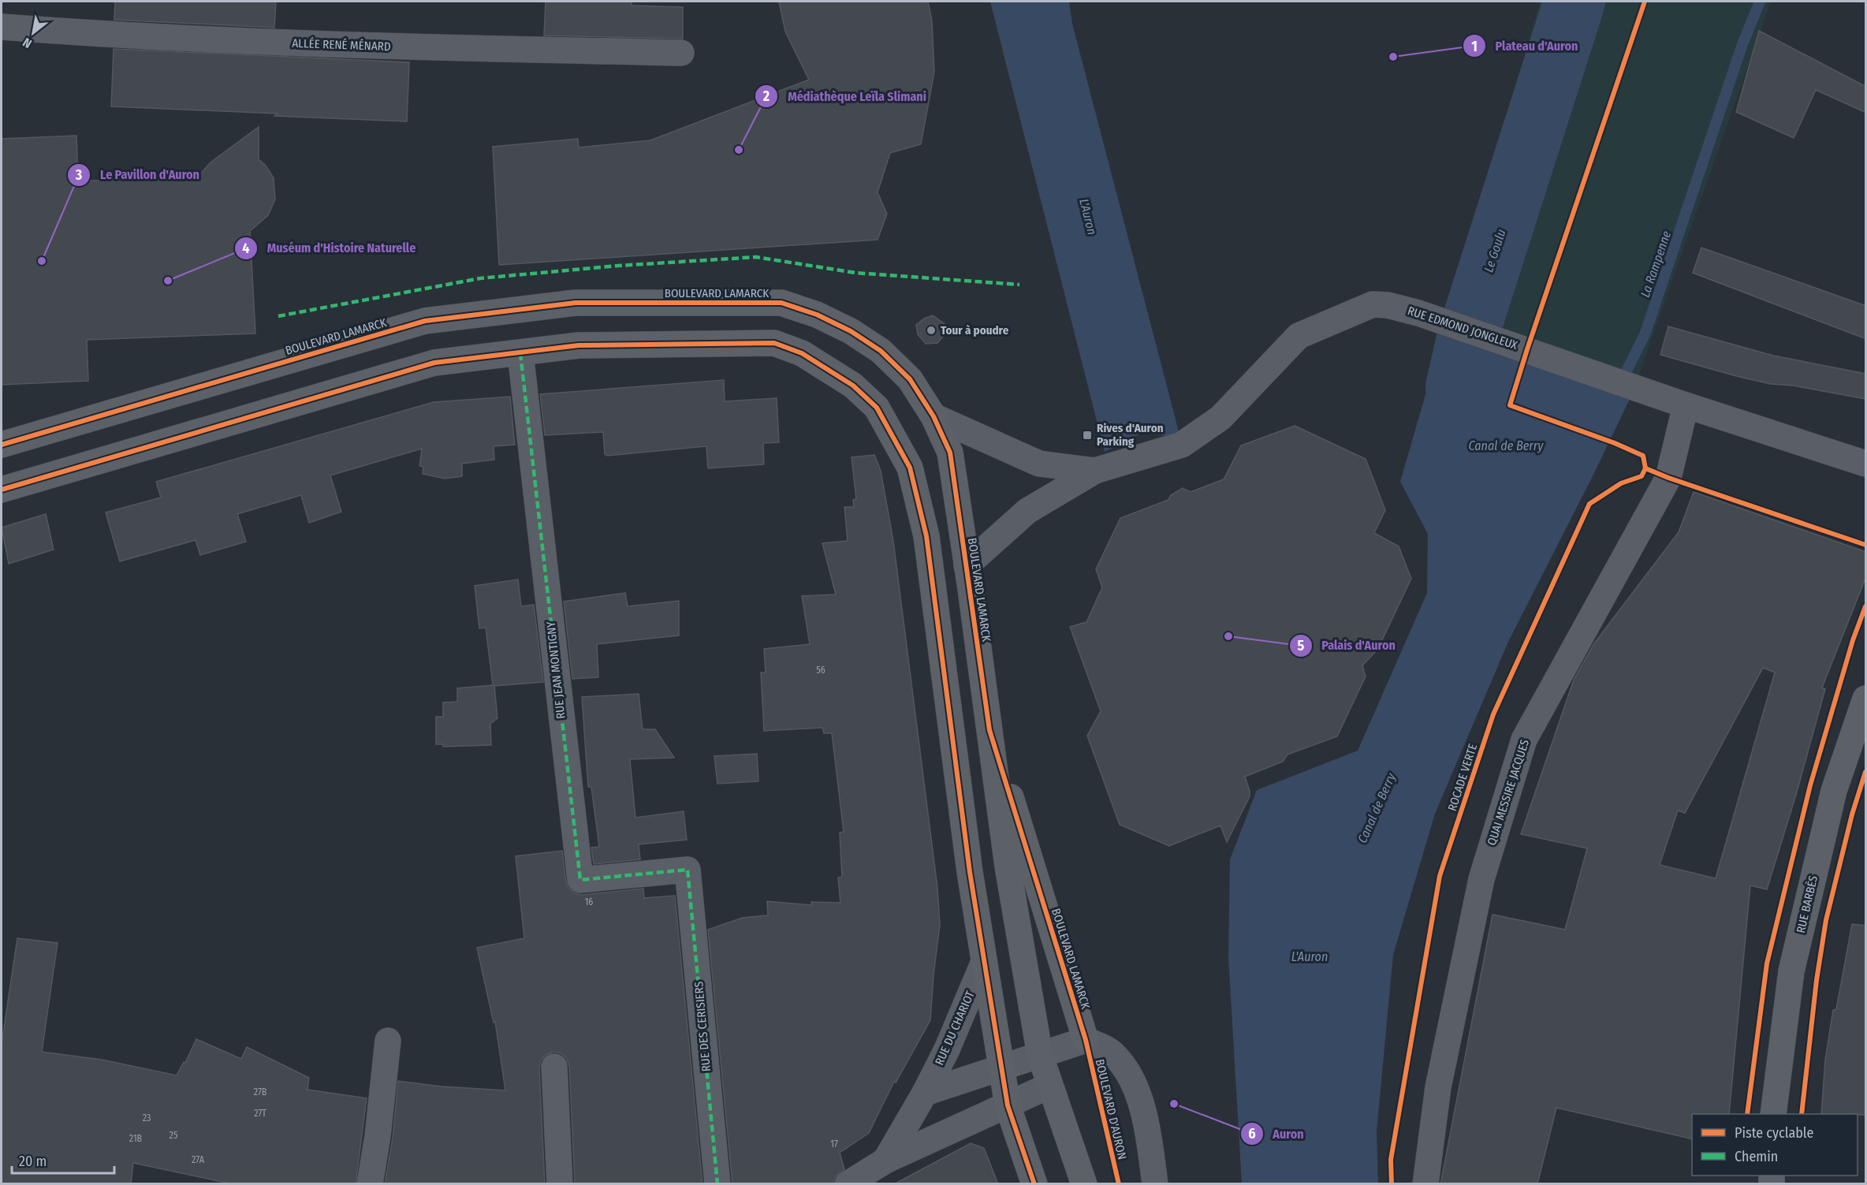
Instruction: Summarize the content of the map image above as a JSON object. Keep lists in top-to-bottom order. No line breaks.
{"streets":{"main road":["BOULEVARD LAMARCK","RUE BARBÈS"],"street":["ALLÉE RENÉ MÉNARD","RUE EDMOND JONGLEUX","RUE JEAN MONTIGNY","QUAI MESSIRE JACQUES","RUE DES CERISIERS","RUE DU CHARIOT","BOULEVARD D'AURON"],"cycle path":["ROCADE VERTE"]},"crossings":[["BOULEVARD LAMARCK","RUE EDMOND JONGLEUX"],["BOULEVARD LAMARCK","RUE DU CHARIOT"],["BOULEVARD LAMARCK","BOULEVARD D'AURON"],["RUE EDMOND JONGLEUX","QUAI MESSIRE JACQUES"],["RUE JEAN MONTIGNY","RUE DES CERISIERS"],["RUE DU CHARIOT","BOULEVARD D'AURON"]],"water":["L'Auron","Le Goulu","La Rampenne","Canal de Berry"],"places":{"other":["Plateau d'Auron","Médiathèque Leïla Slimani","Le Pavillon d'Auron","Muséum d'Histoire Naturelle","Tour à poudre","Palais d'Auron","Auron"],"transit":["Rives d'Auron Parking"]},"house_numbers":["56","16","27B","27T","23","25","21B","17","27A"],"legend":["Piste cyclable","Chemin"],"scale_bar":"20 m","north":"bottom left"}
